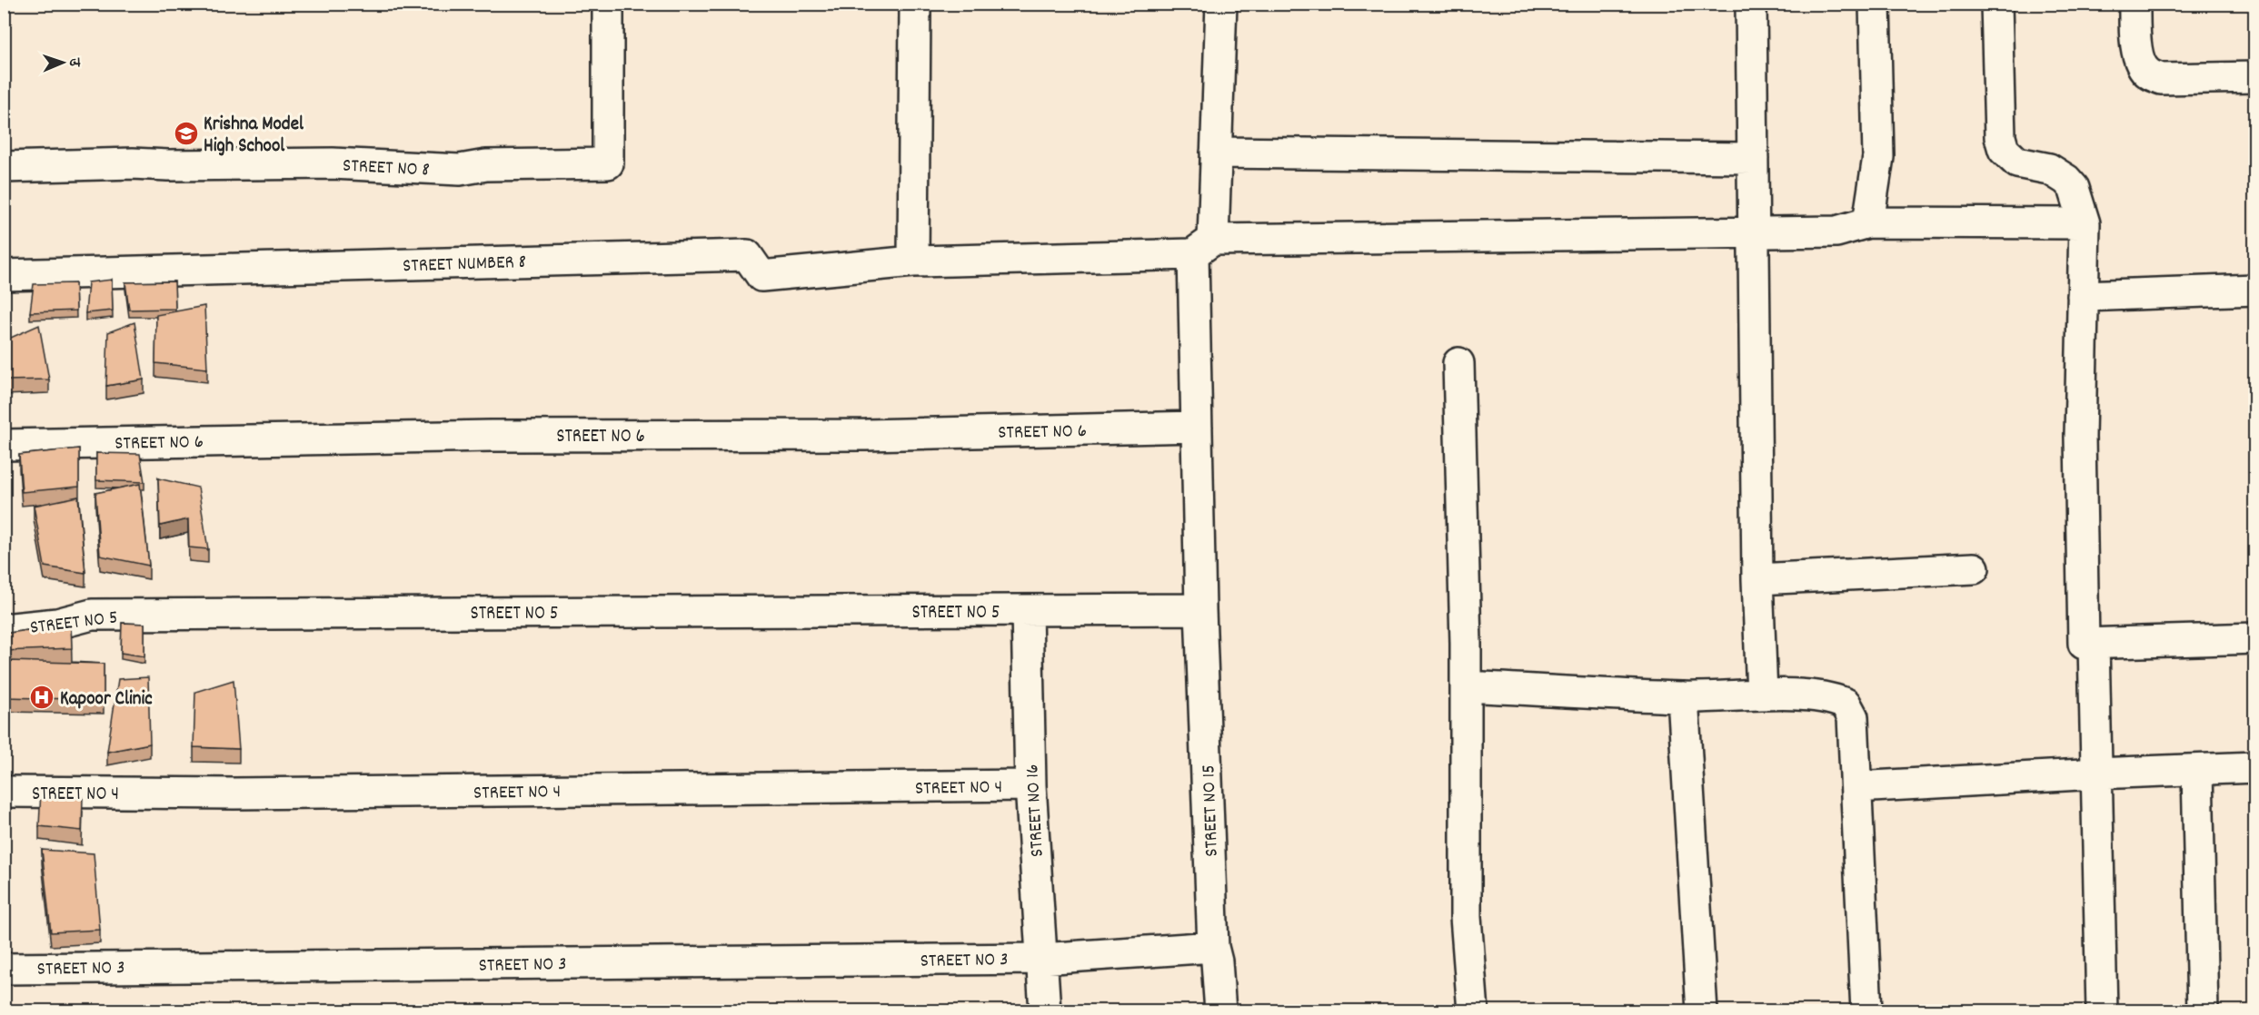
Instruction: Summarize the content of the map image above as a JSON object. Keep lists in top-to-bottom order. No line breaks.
{"streets":{"street":["STREET NO 8","STREET NUMBER 8","STREET NO 6","STREET NO 5","STREET NO 4","STREET NO 16","STREET NO 15","STREET NO 3"]},"crossings":[["STREET NO 6","STREET NO 15"],["STREET NO 5","STREET NO 16"],["STREET NO 5","STREET NO 15"],["STREET NO 4","STREET NO 16"],["STREET NO 16","STREET NO 3"],["STREET NO 15","STREET NO 3"]],"places":{"school or university":["Krishna Model High School"],"hospital":["Kapoor Clinic"]},"north":"right"}
